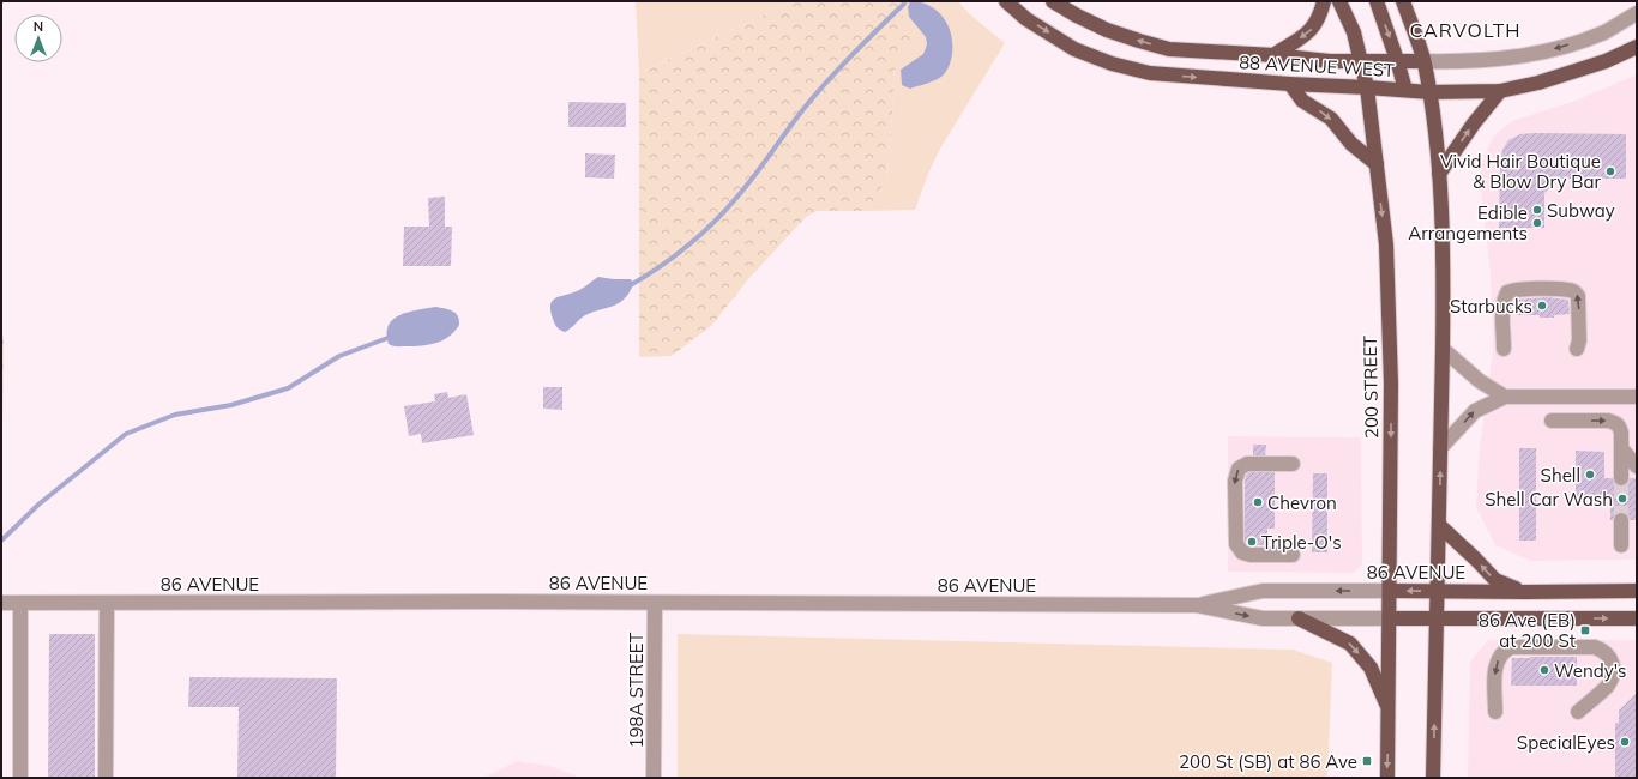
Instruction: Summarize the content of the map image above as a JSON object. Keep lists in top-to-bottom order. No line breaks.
{"streets":{"main road":["88 AVENUE WEST","200 STREET","86 AVENUE"],"street":["198A STREET"]},"crossings":[["88 AVENUE WEST","200 STREET"],["200 STREET","86 AVENUE"],["86 AVENUE","198A STREET"]],"districts":["CARVOLTH"],"places":{"other":["Vivid Hair Boutique & Blow Dry Bar","Subway","Edible Arrangements","Starbucks","Shell","Shell Car Wash","Chevron","Triple-O's","Wendy's","SpecialEyes"],"transit":["86 Ave (EB) at 200 St","200 St (SB) at 86 Ave"]},"north":"top"}
